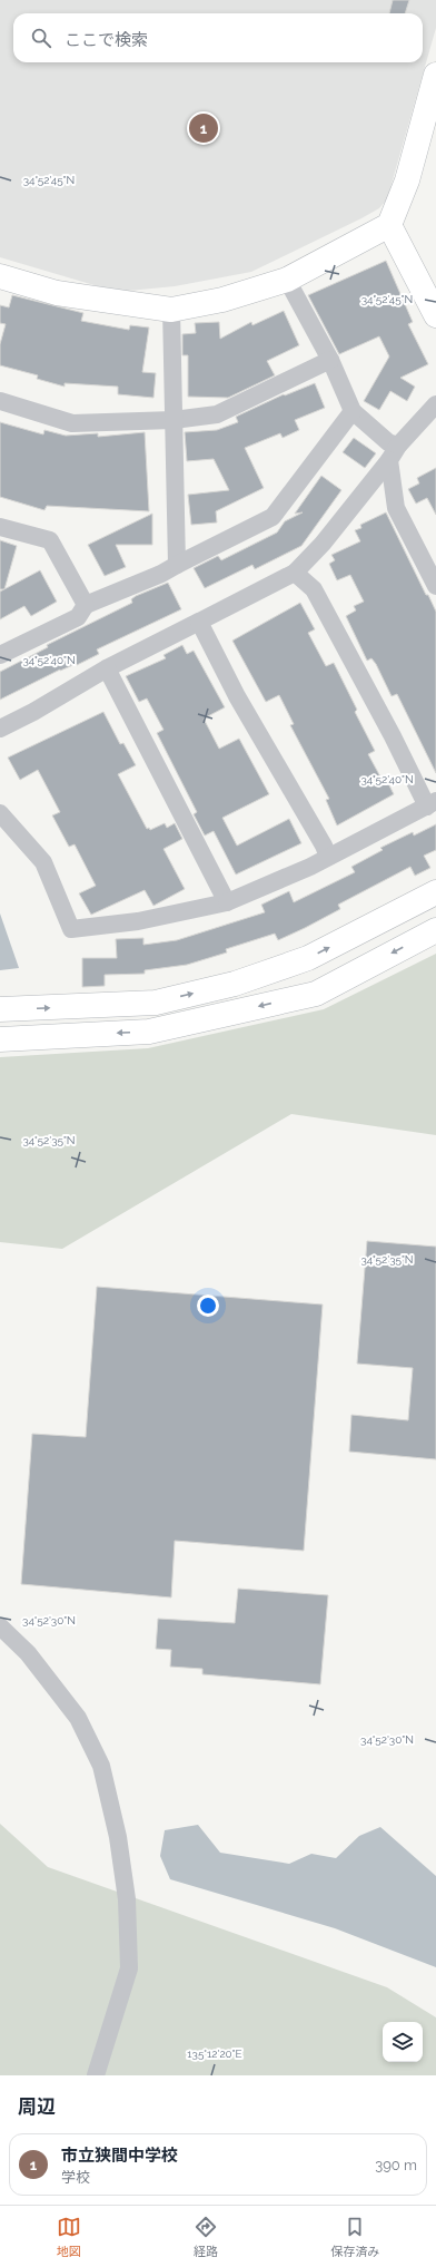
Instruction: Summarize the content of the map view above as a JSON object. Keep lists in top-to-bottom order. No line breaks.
{"page":{"search":"ここで検索","pins":"1","heading":"周辺","list":[{"mark":"1","name":"市立狭間中学校","note":"学校","value":"390 m"}],"nav":["地図","経路","保存済み"]},"coordinates":["34°52'45\"N","34°52'40\"N","34°52'35\"N","34°52'30\"N","135°12'20\"E"]}
